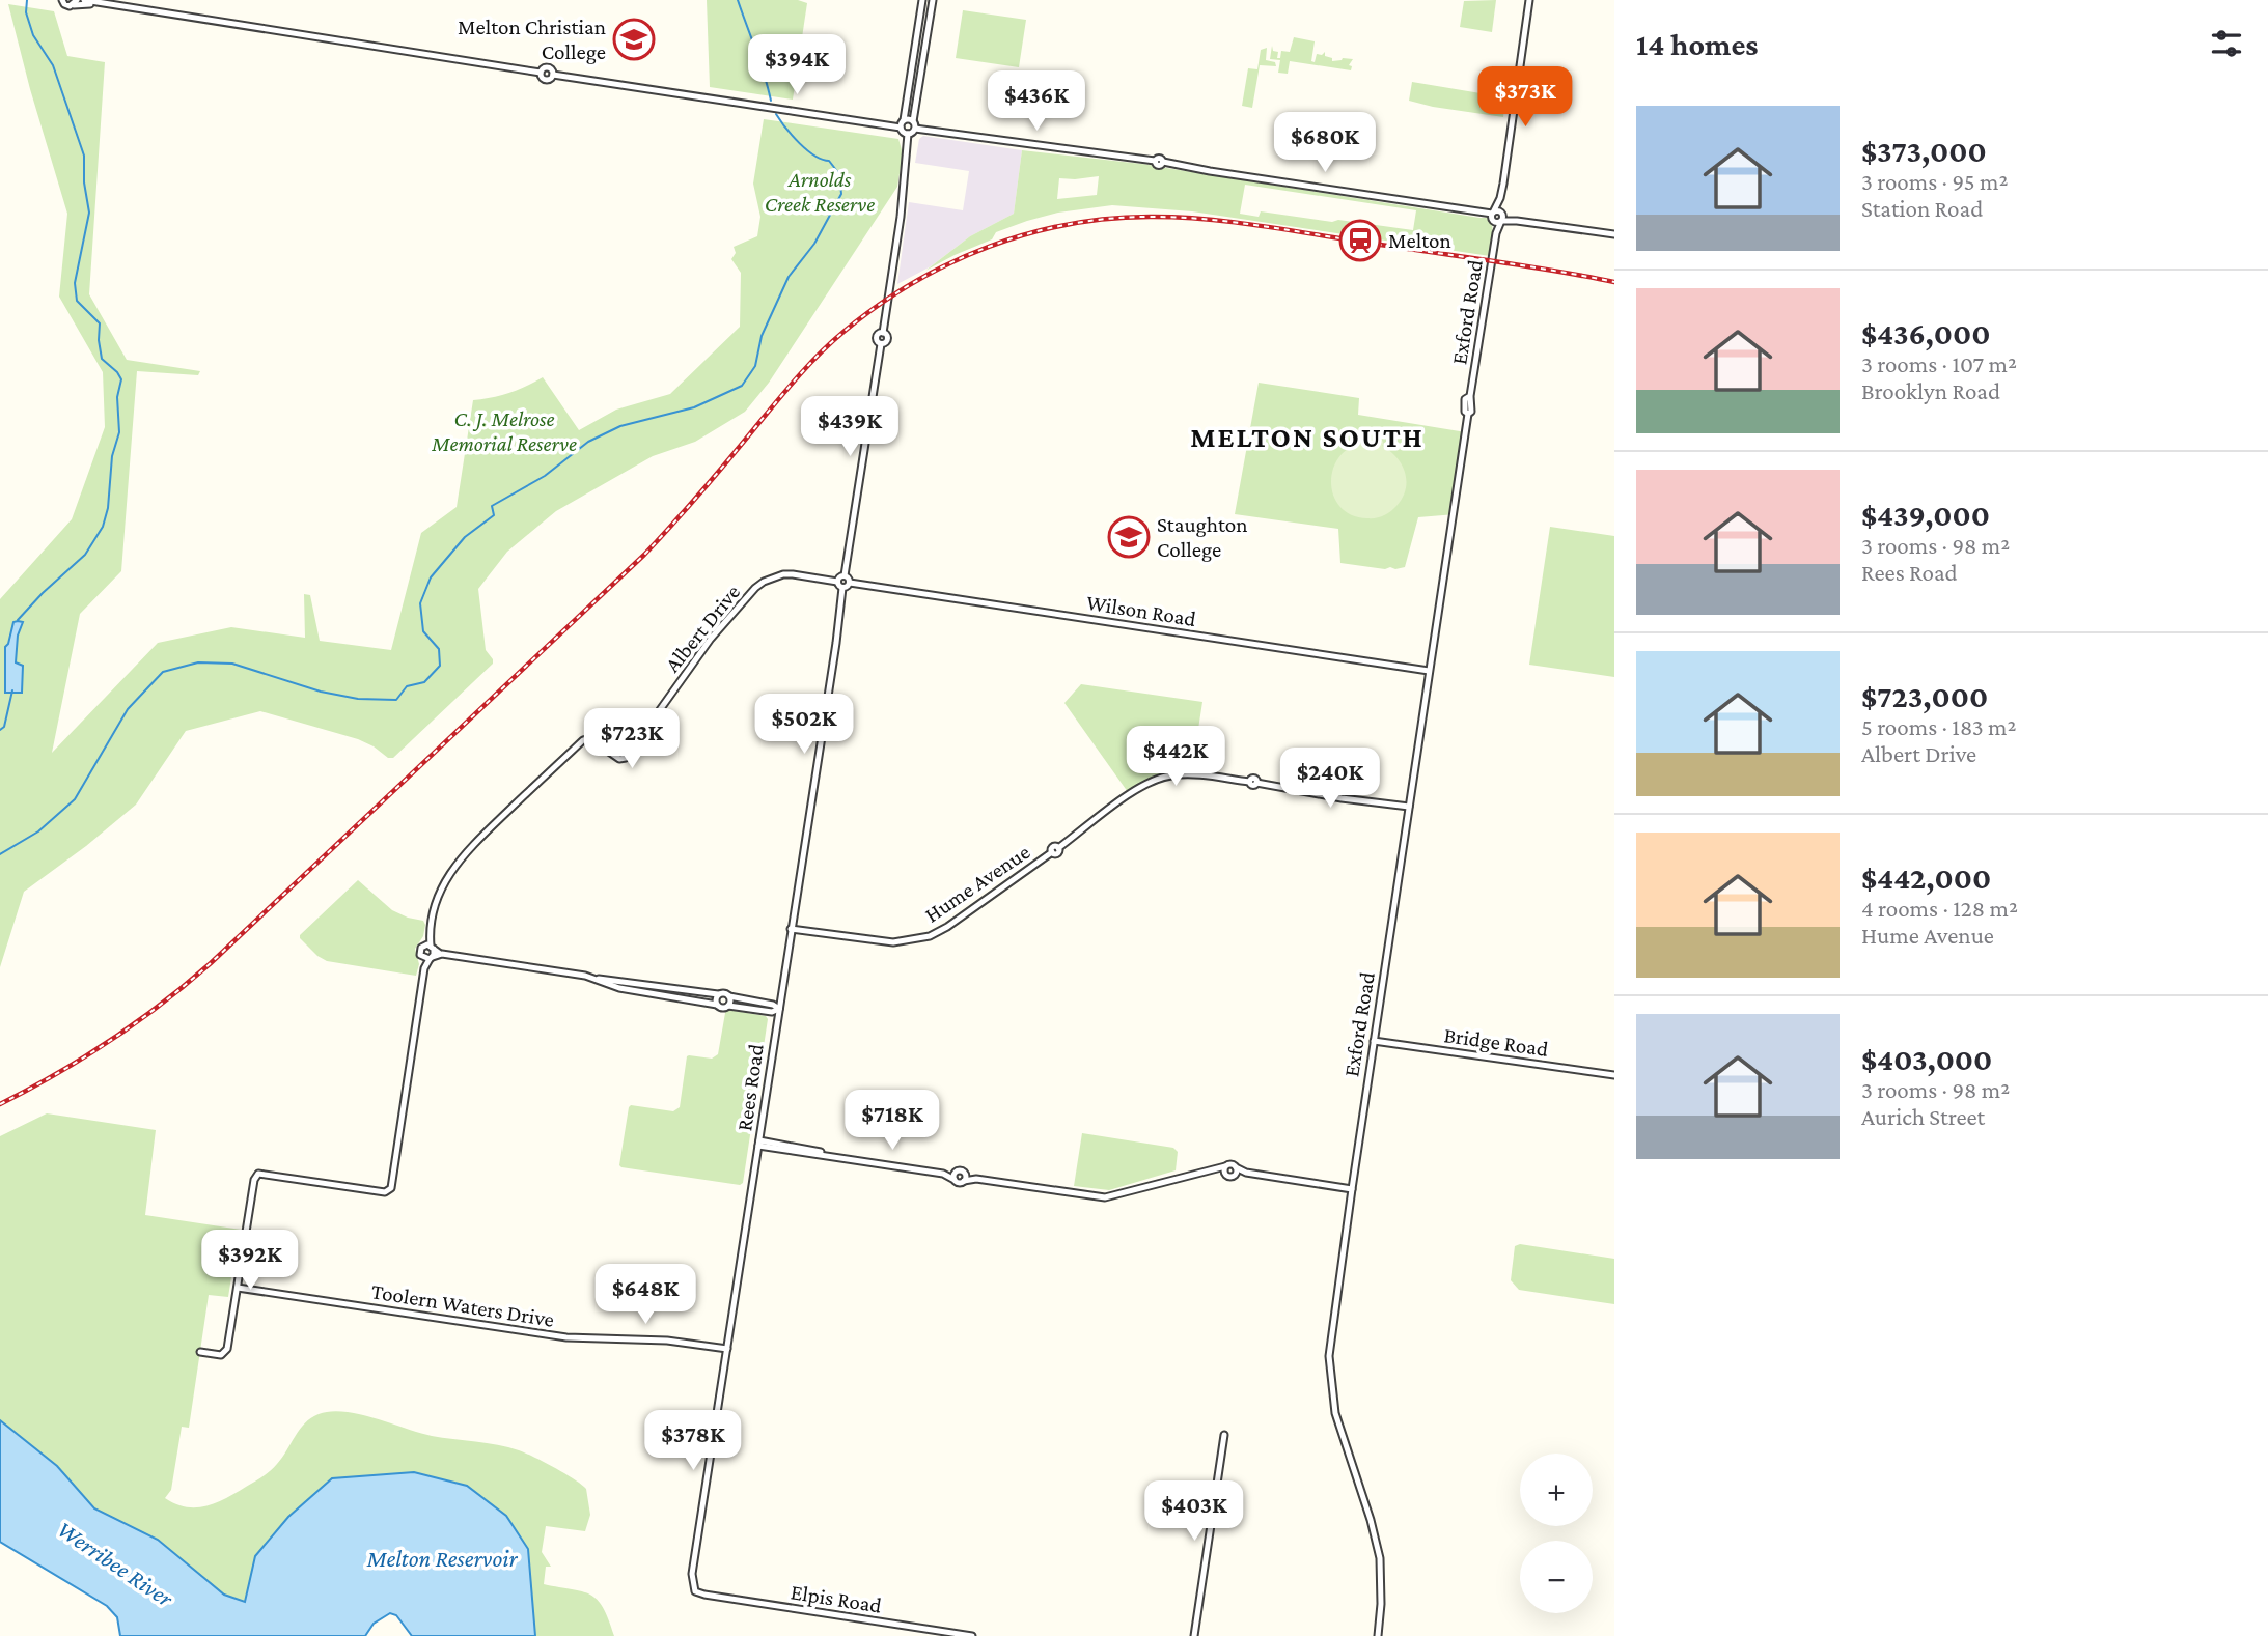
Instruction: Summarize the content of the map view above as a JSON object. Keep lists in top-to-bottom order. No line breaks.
{"streets":{"street":["Exford Road","Wilson Road","Albert Drive","Hume Avenue","Bridge Road","Rees Road","Toolern Waters Drive","Elpis Road"]},"crossings":[["Exford Road","Wilson Road"],["Exford Road","Hume Avenue"],["Exford Road","Bridge Road"],["Hume Avenue","Rees Road"],["Rees Road","Toolern Waters Drive"],["Rees Road","Elpis Road"]],"districts":["MELTON SOUTH"],"water":["Melton Reservoir","Werribee River"],"parks":["Arnolds Creek Reserve","C. J. Melrose Memorial Reserve"],"places":{"school or university":["Melton Christian College","Staughton College"],"station":["Melton"]},"page":{"heading":"14 homes","price":["$394K","$373K","$436K","$680K","$439K","$502K","$723K","$442K","$240K","$718K","$392K","$648K","$378K","$403K"],"list":[{"name":"$373,000","note":"3 rooms · 95 m² · Station Road"},{"name":"$436,000","note":"3 rooms · 107 m² · Brooklyn Road"},{"name":"$439,000","note":"3 rooms · 98 m² · Rees Road"},{"name":"$723,000","note":"5 rooms · 183 m² · Albert Drive"},{"name":"$442,000","note":"4 rooms · 128 m² · Hume Avenue"},{"name":"$403,000","note":"3 rooms · 98 m² · Aurich Street"}],"map_buttons":["+","−"]}}
